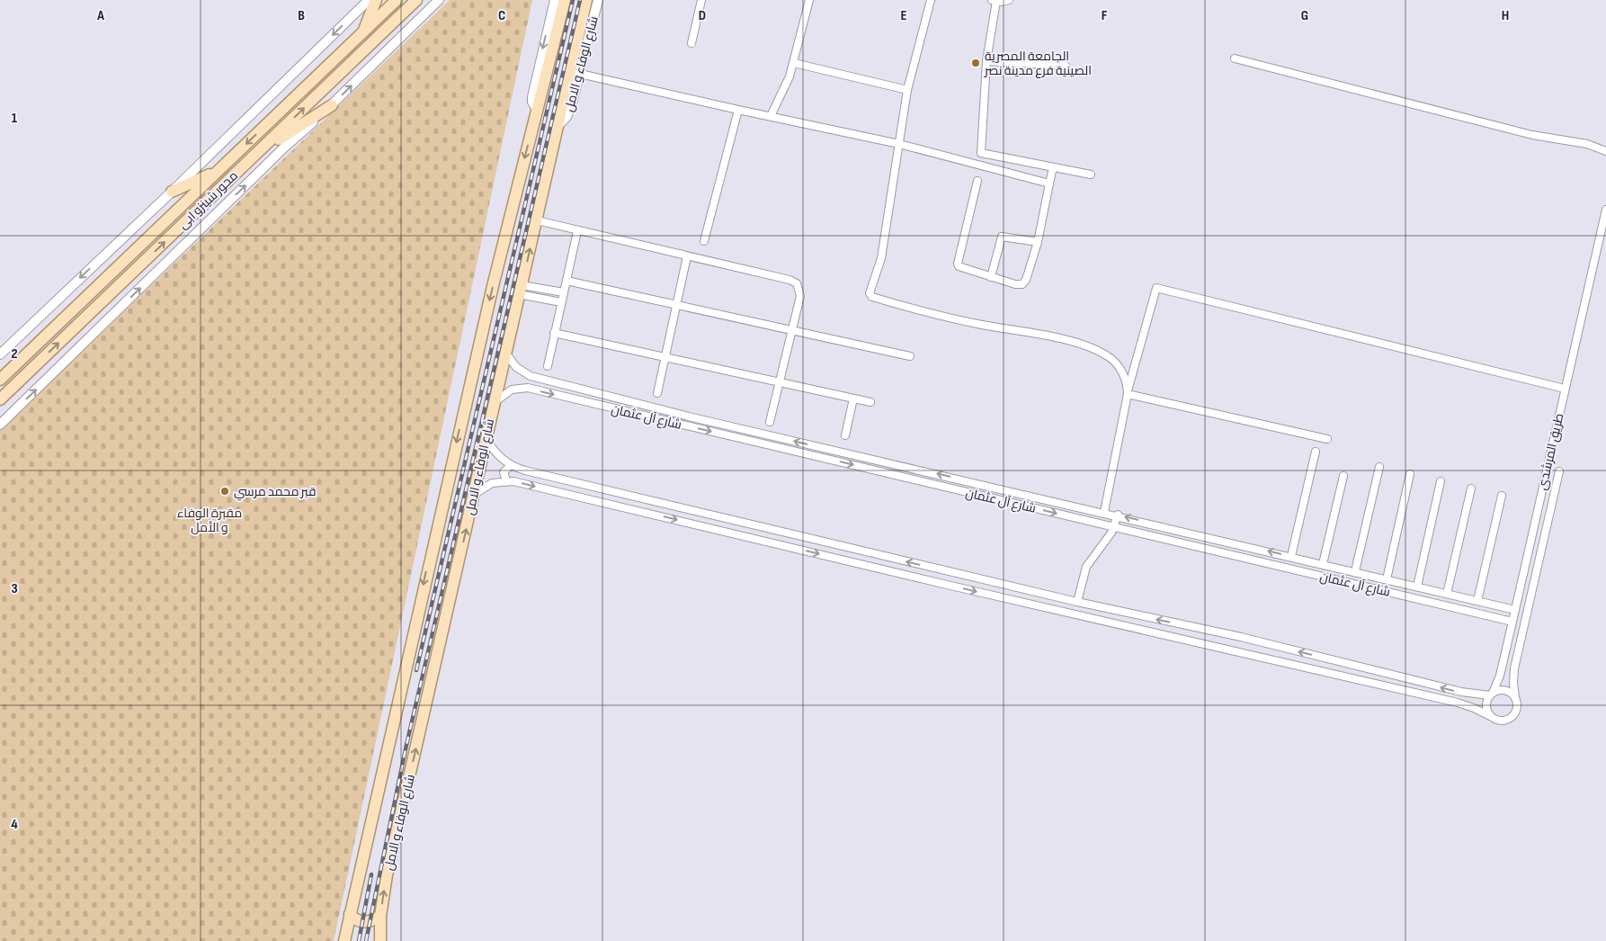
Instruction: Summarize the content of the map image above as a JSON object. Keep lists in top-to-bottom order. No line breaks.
{"streets":{"main road":["شارع الوفاء و الامل","محور شينزو ابى"],"street":["شارع آل عثمان","طريق المرشدى"]},"crossings":[["شارع الوفاء و الامل","شارع آل عثمان"],["شارع آل عثمان","طريق المرشدى"]],"one_way":["شارع الوفاء و الامل"],"parks":["مقبرة الوفاء و الأمل"],"places":["الجامعة المصرية الصينية فرع مدينة نصر","قبر محمد مرسي"],"grid":{"columns":["A","B","C","D","E","F","G","H"],"rows":["1","2","3","4"]}}
